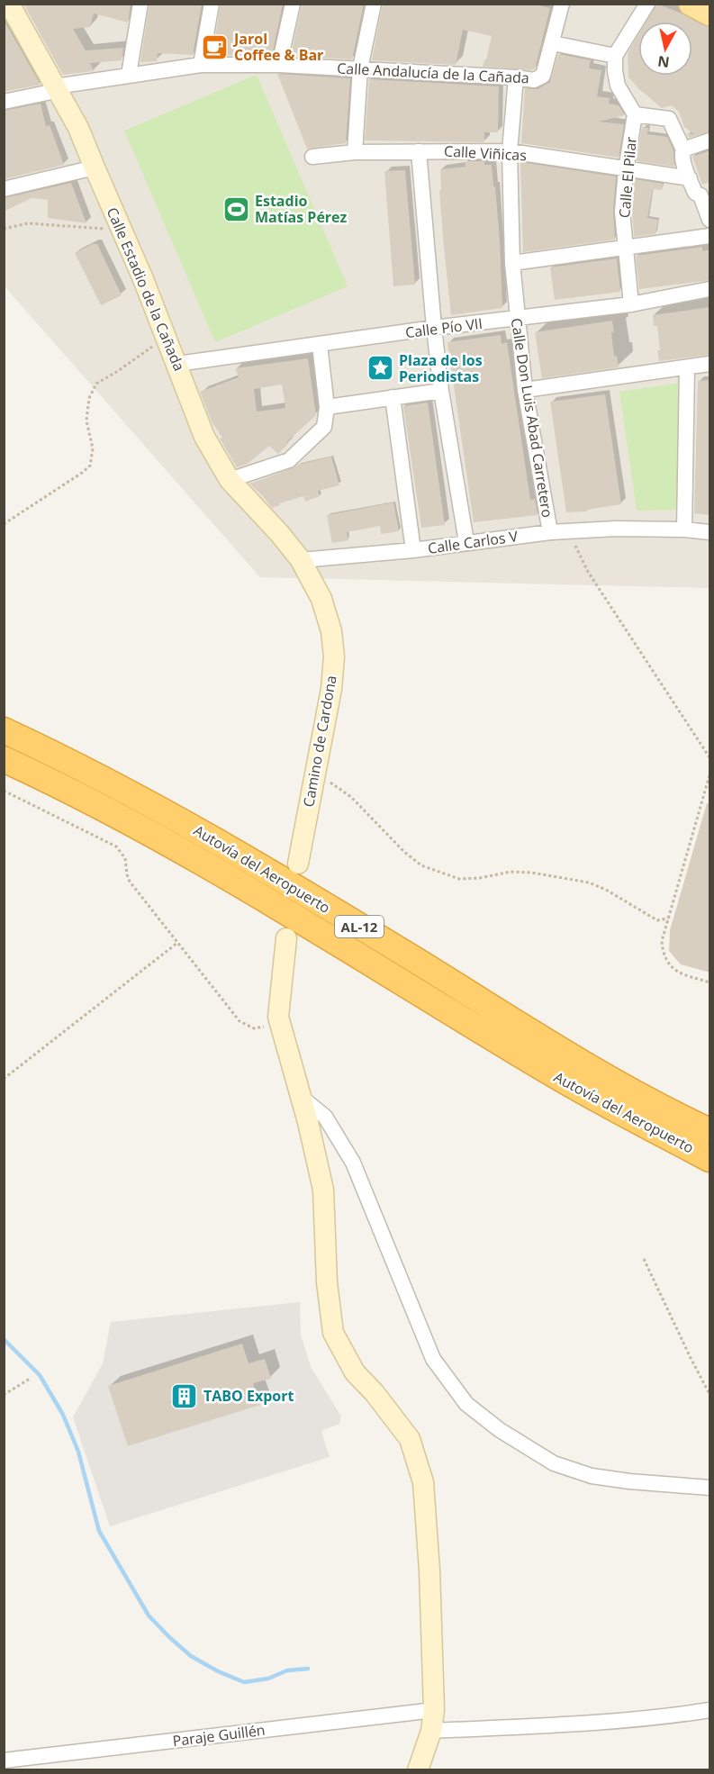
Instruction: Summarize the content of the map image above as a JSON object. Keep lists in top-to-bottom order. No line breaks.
{"streets":{"highway":["Autovía del Aeropuerto","AL-12"],"street":["Calle Andalucía de la Cañada","Calle Viñicas","Calle El Pilar","Calle Estadio de la Cañada","Calle Pío VII","Calle Don Luis Abad Carretero","Calle Carlos V","Camino de Cardona","Paraje Guillén"]},"crossings":[["Calle Andalucía de la Cañada","Calle Estadio de la Cañada"],["Calle Andalucía de la Cañada","Calle Don Luis Abad Carretero"],["Calle Viñicas","Calle El Pilar"],["Calle Viñicas","Calle Don Luis Abad Carretero"],["Calle El Pilar","Calle Pío VII"],["Calle Estadio de la Cañada","Calle Pío VII"],["Calle Estadio de la Cañada","Calle Carlos V"],["Calle Estadio de la Cañada","Camino de Cardona"],["Calle Pío VII","Calle Don Luis Abad Carretero"],["Calle Don Luis Abad Carretero","Calle Carlos V"],["Calle Carlos V","Camino de Cardona"]],"places":{"cafe":["Jarol Coffee & Bar"],"sports":["Estadio Matías Pérez"],"place":["Plaza de los Periodistas"],"building":["TABO Export"]},"north":"bottom"}
